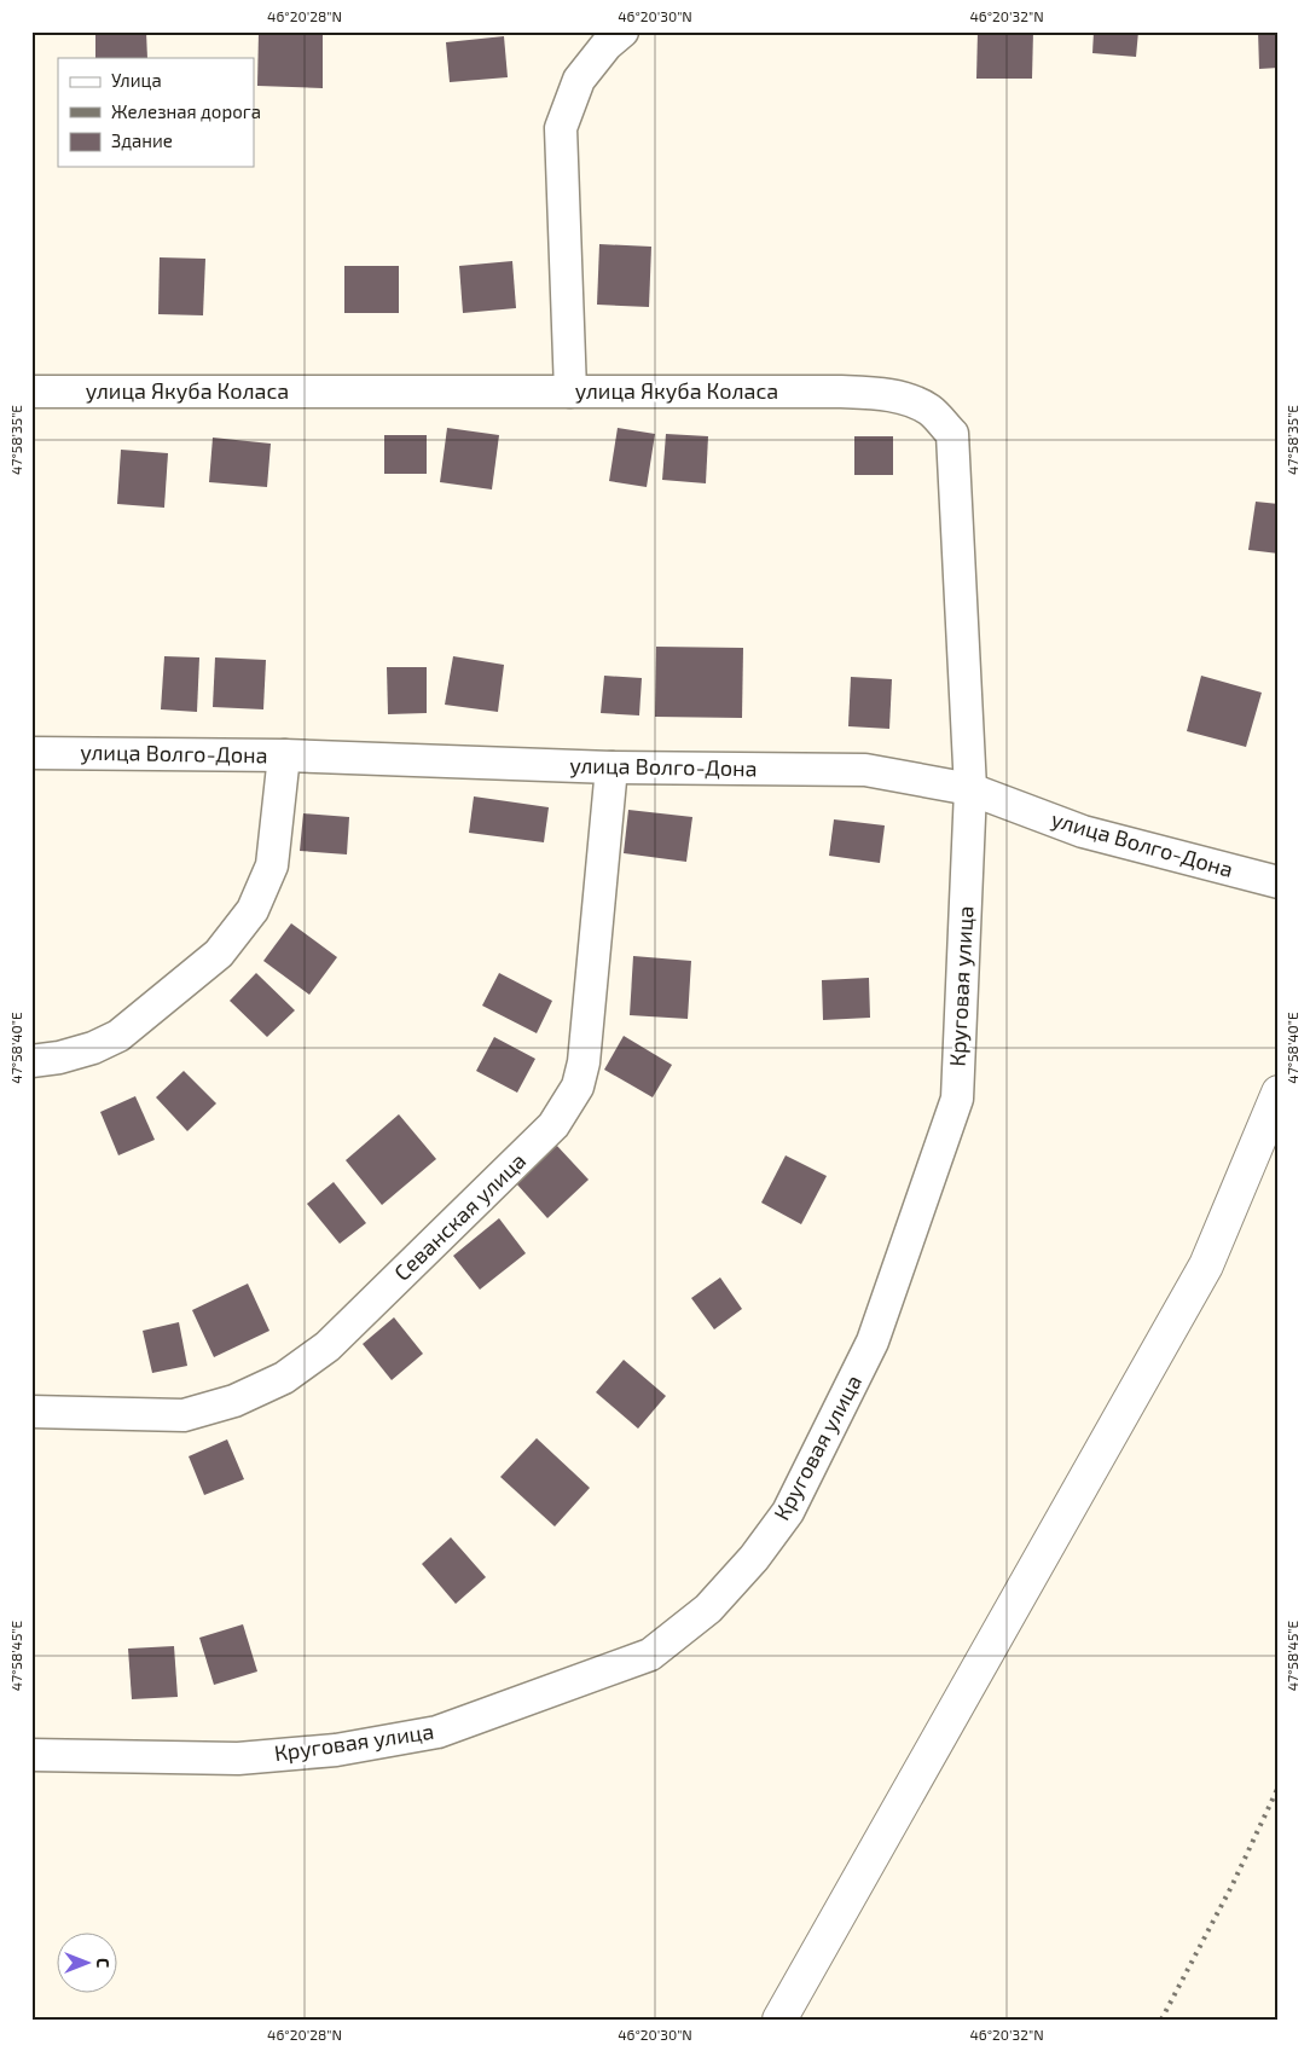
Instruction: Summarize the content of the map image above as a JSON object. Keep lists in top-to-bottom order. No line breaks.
{"streets":{"street":["улица Якуба Коласа","улица Волго-Дона","Круговая улица","Севанская улица"]},"crossings":[["улица Якуба Коласа","улица Волго-Дона"],["улица Якуба Коласа","Круговая улица"],["улица Волго-Дона","Круговая улица"],["улица Волго-Дона","Севанская улица"]],"legend":["Улица","Железная дорога","Здание"],"north":"right","coordinates":["46°20'28\"N","46°20'30\"N","46°20'32\"N","47°58'35\"E","47°58'40\"E","47°58'45\"E"]}
